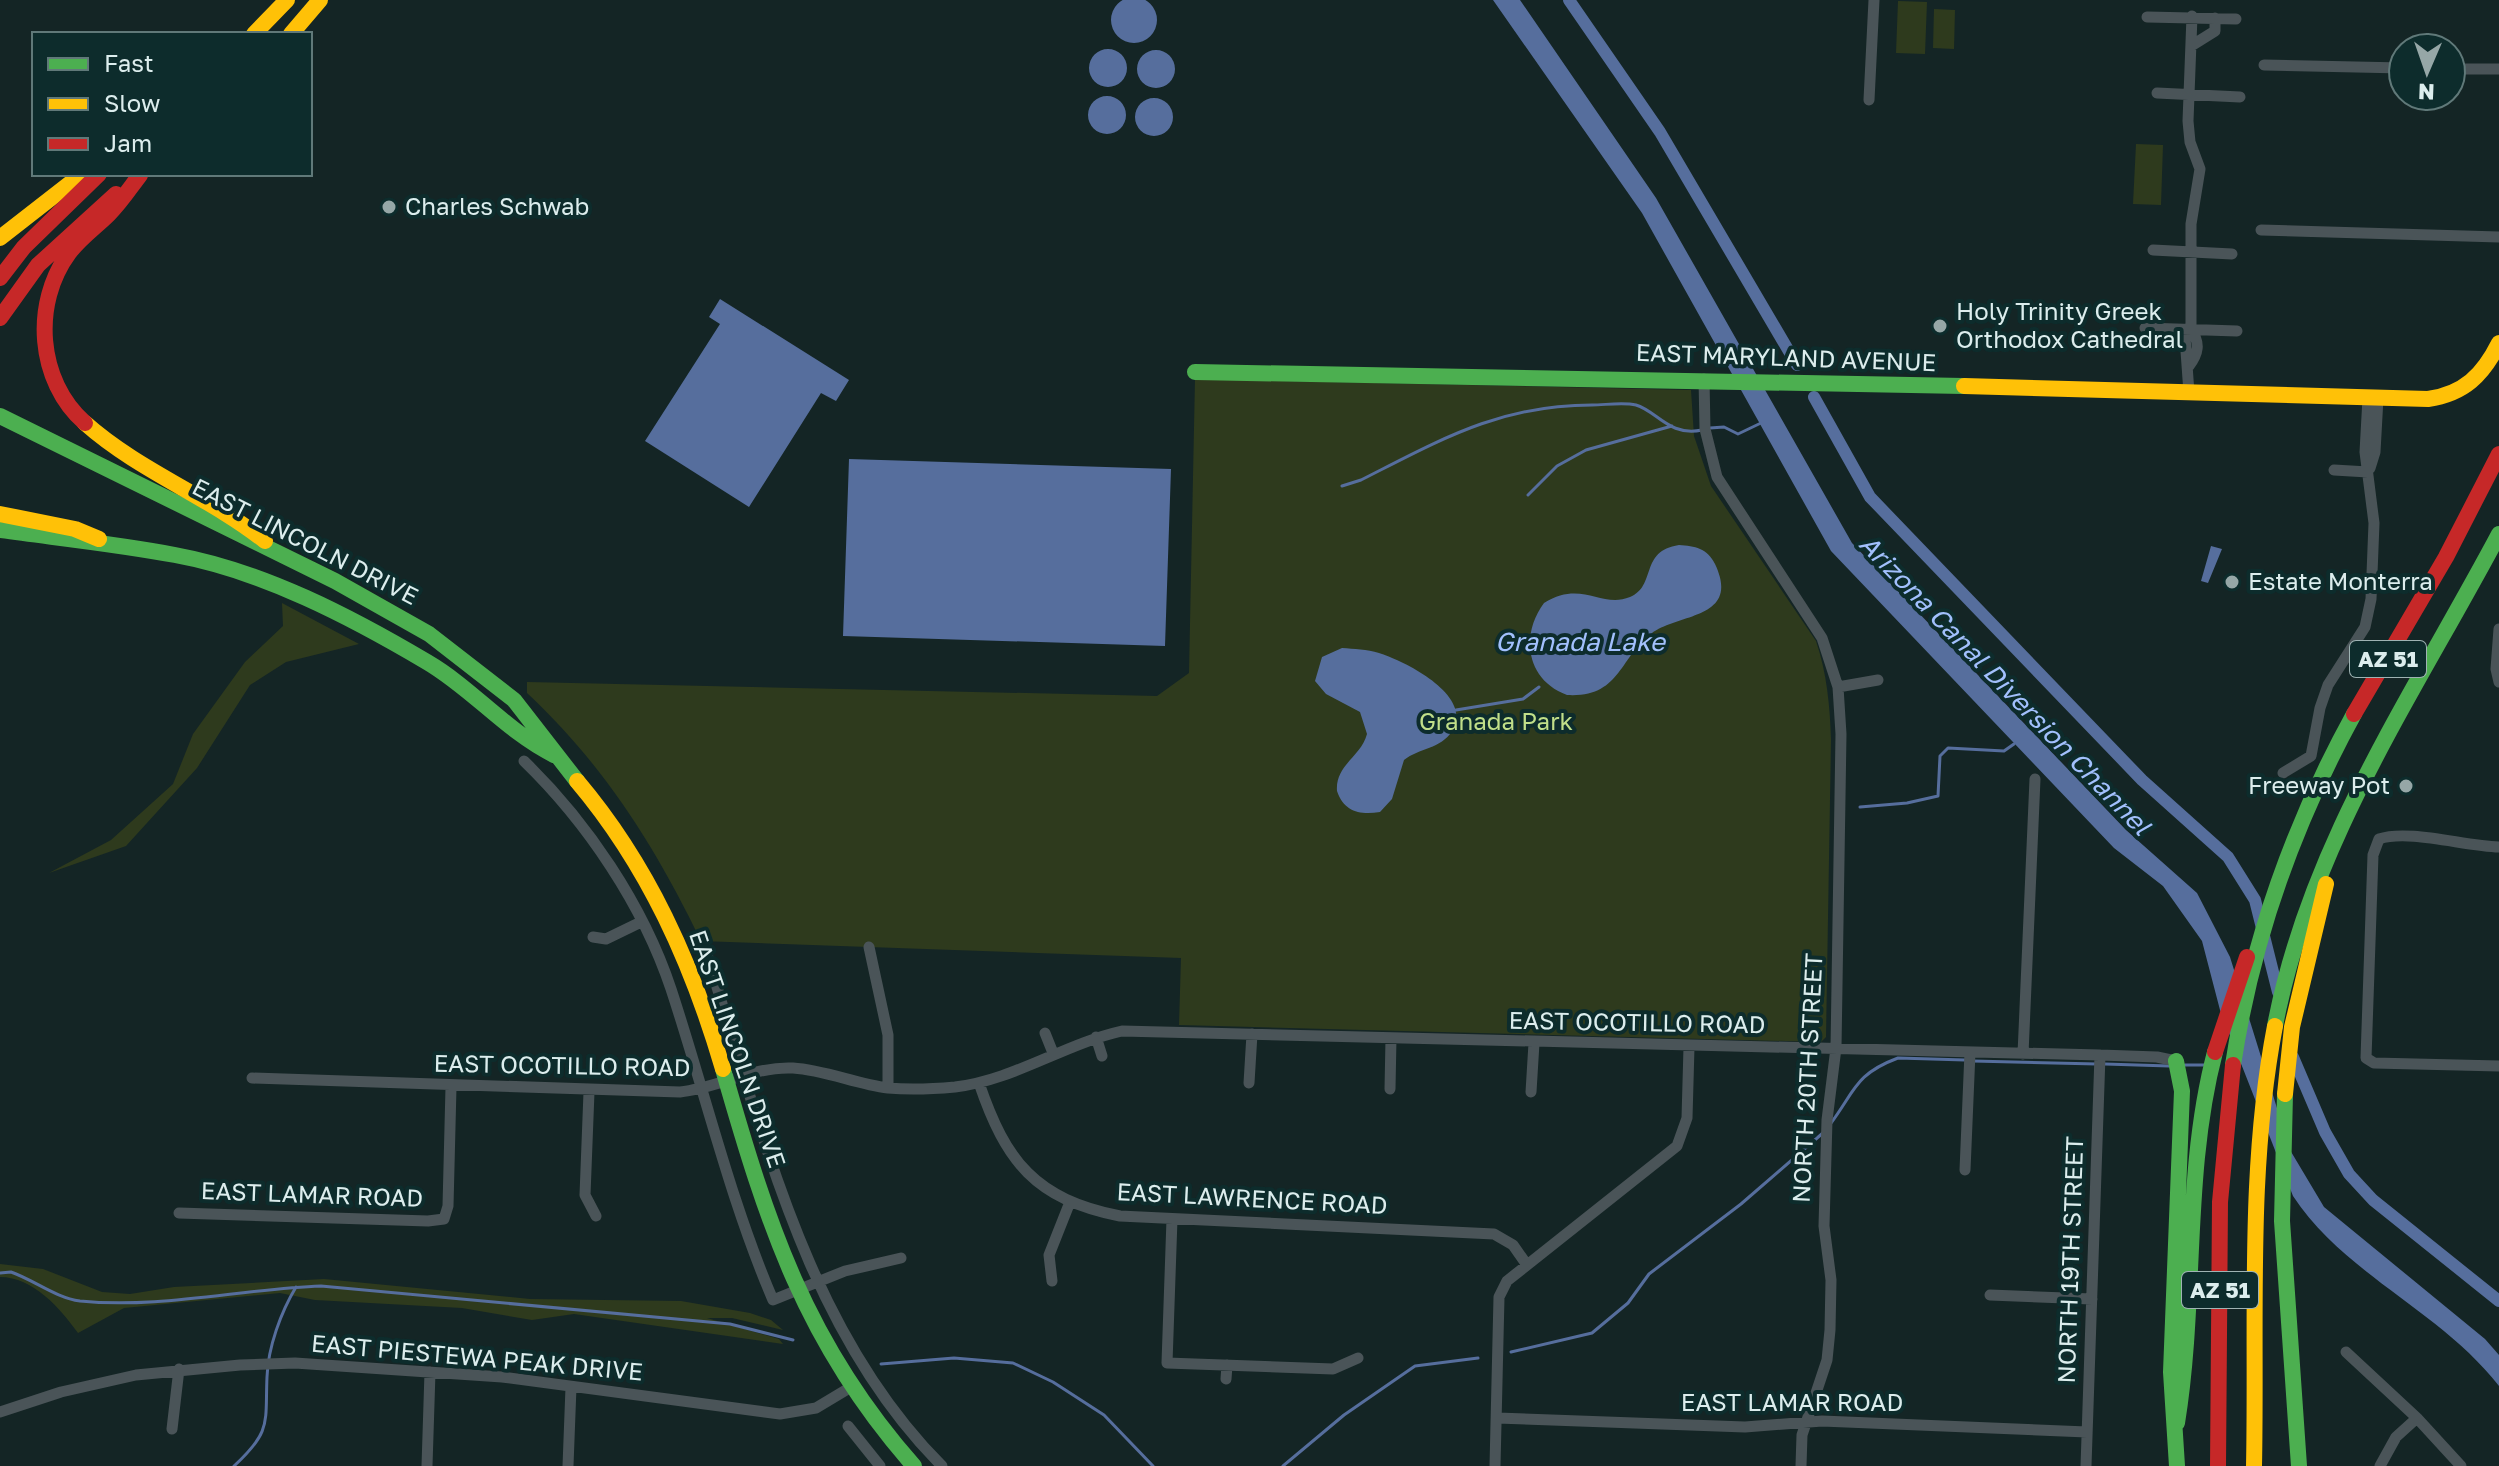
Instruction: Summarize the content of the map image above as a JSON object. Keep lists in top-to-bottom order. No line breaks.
{"streets":{"main road":["EAST MARYLAND AVENUE","EAST LINCOLN DRIVE","AZ 51"],"street":["EAST OCOTILLO ROAD","NORTH 20TH STREET","EAST LAMAR ROAD","EAST LAWRENCE ROAD","NORTH 19TH STREET","EAST PIESTEWA PEAK DRIVE"]},"crossings":[["EAST MARYLAND AVENUE","NORTH 20TH STREET"],["EAST LINCOLN DRIVE","EAST OCOTILLO ROAD"],["EAST LINCOLN DRIVE","EAST PIESTEWA PEAK DRIVE"],["EAST OCOTILLO ROAD","NORTH 20TH STREET"],["EAST OCOTILLO ROAD","EAST LAMAR ROAD"],["EAST OCOTILLO ROAD","EAST LAWRENCE ROAD"],["EAST OCOTILLO ROAD","NORTH 19TH STREET"],["NORTH 20TH STREET","EAST LAMAR ROAD"],["EAST LAMAR ROAD","NORTH 19TH STREET"]],"water":["Granada Lake","Arizona Canal Diversion Channel"],"parks":["Granada Park"],"places":["Charles Schwab","Holy Trinity Greek Orthodox Cathedral","Estate Monterra","Freeway Pot"],"legend":["Fast","Slow","Jam"],"north":"bottom"}
